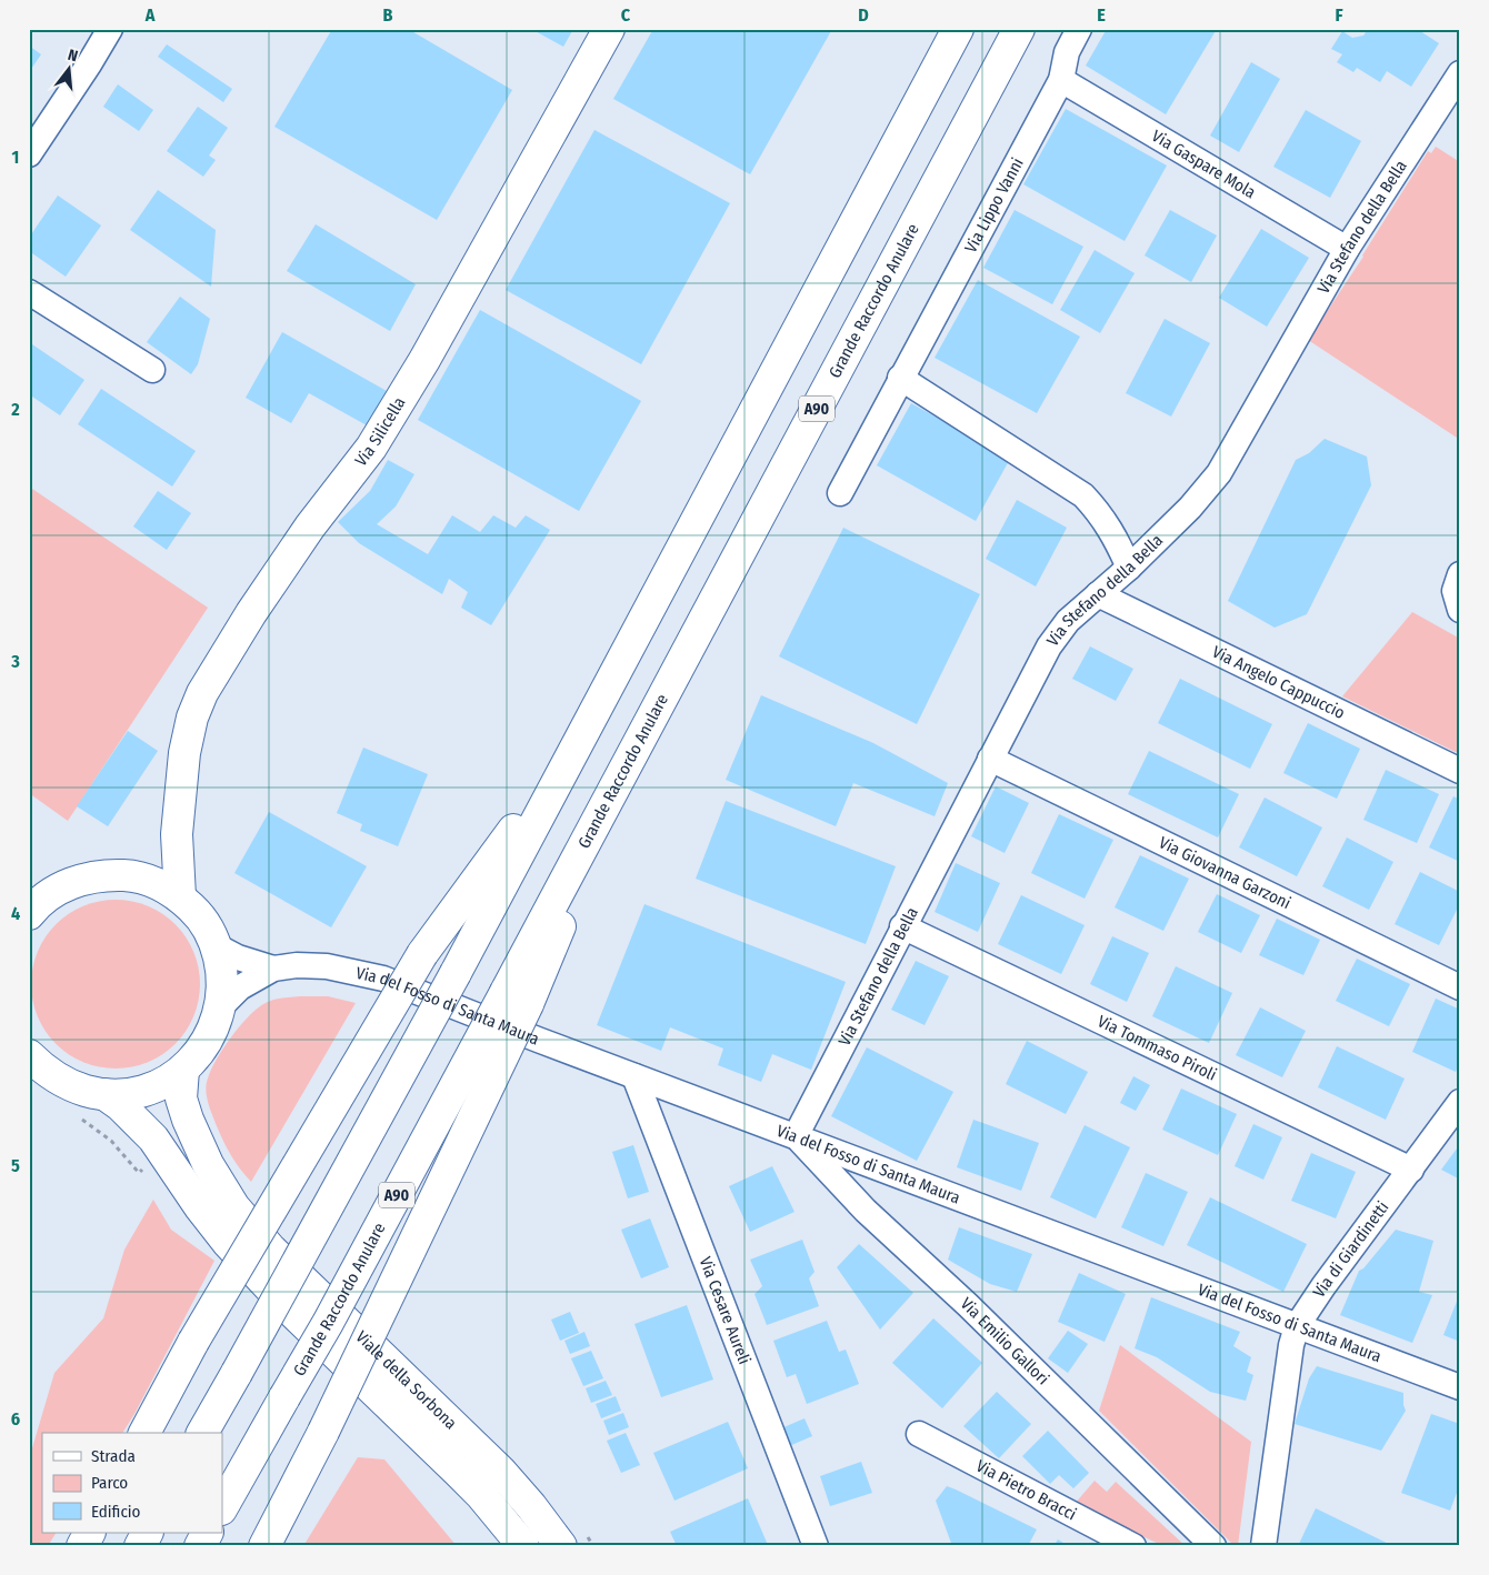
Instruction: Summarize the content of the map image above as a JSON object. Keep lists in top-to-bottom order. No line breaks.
{"streets":{"main road":["Grande Raccordo Anulare","A90","Via Silicella","Viale della Sorbona"],"street":["Via Gaspare Mola","Via Lippo Vanni","Via Stefano della Bella","Via Angelo Cappuccio","Via Giovanna Garzoni","Via del Fosso di Santa Maura","Via Tommaso Piroli","Via di Giardinetti","Via Cesare Aureli","Via Emilio Gallori","Via Pietro Bracci"]},"crossings":[["Via Gaspare Mola","Via Lippo Vanni"],["Via Gaspare Mola","Via Stefano della Bella"],["Via Stefano della Bella","Via Angelo Cappuccio"],["Via Stefano della Bella","Via Giovanna Garzoni"],["Via Stefano della Bella","Via del Fosso di Santa Maura"],["Via Stefano della Bella","Via Tommaso Piroli"],["Via Stefano della Bella","Via Emilio Gallori"],["Via del Fosso di Santa Maura","Via di Giardinetti"],["Via del Fosso di Santa Maura","Via Cesare Aureli"],["Via del Fosso di Santa Maura","Via Emilio Gallori"],["Via Tommaso Piroli","Via di Giardinetti"]],"legend":["Strada","Parco","Edificio"],"north":"top","grid":{"columns":["A","B","C","D","E","F"],"rows":["1","2","3","4","5","6"]}}
